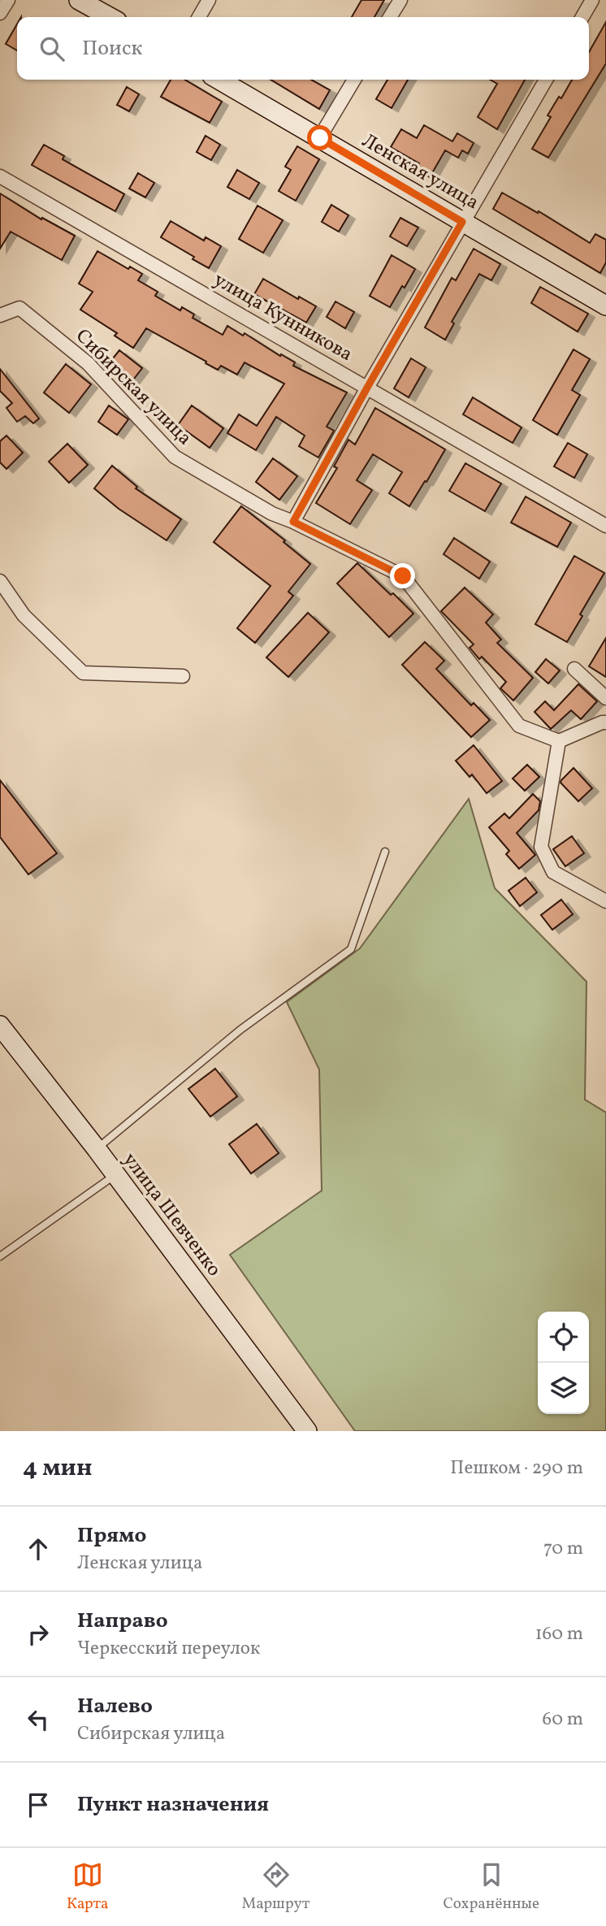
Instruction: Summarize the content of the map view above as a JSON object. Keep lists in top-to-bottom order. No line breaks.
{"streets":{"street":["Ленская улица","улица Кунникова","Сибирская улица","улица Шевченко"]},"page":{"search":"Поиск","heading":["4 мин","Пешком · 290 m"],"list":[["Прямо","Ленская улица","70 m"],["Направо","Черкесский переулок","160 m"],["Налево","Сибирская улица","60 m"],"Пункт назначения"],"nav":["Карта","Маршрут","Сохранённые"]}}
